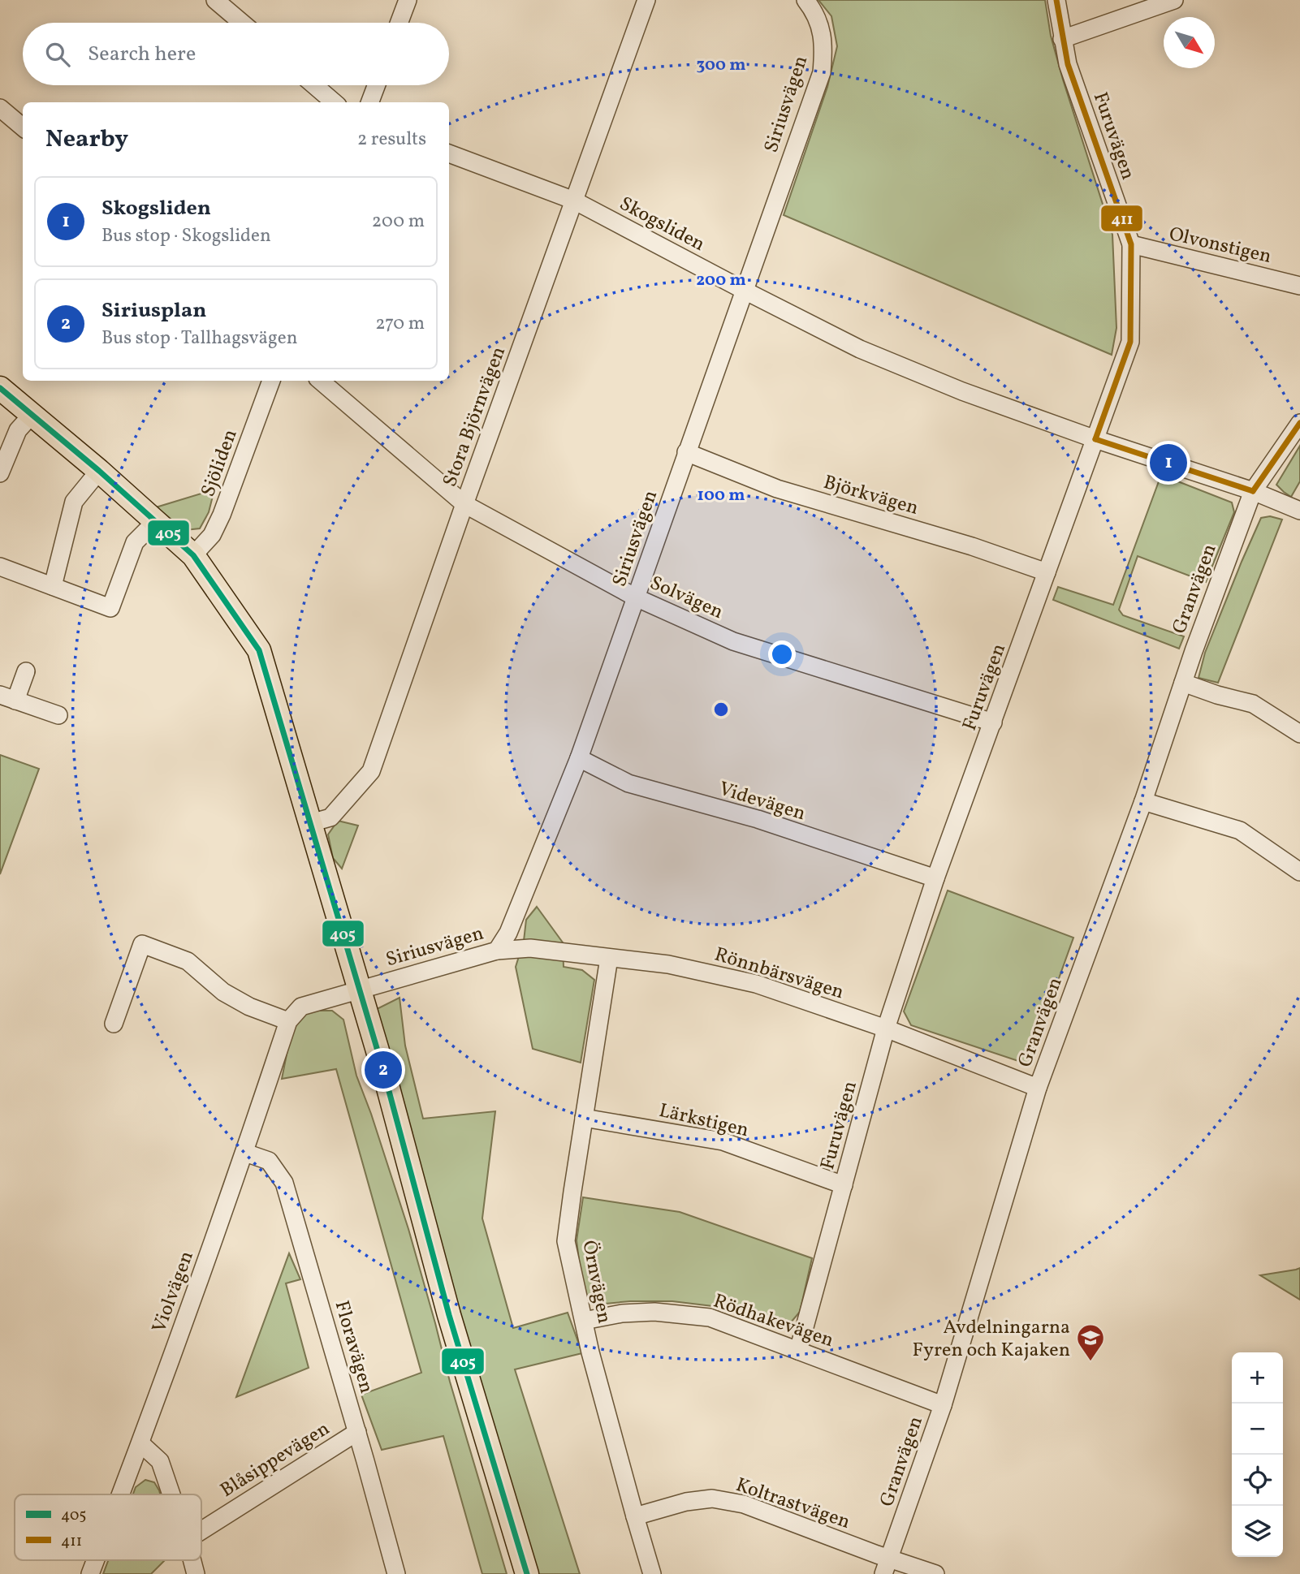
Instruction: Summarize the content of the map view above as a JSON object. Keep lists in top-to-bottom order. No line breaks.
{"streets":{"street":["Siriusvägen","Furuvägen","Skogsliden","Olvonstigen","Stora Björnvägen","Sjöliden","Björkvägen","Granvägen","Solvägen","Videvägen","Rönnbärsvägen","Lärkstigen","Örnvägen","Violvägen","Rödhakevägen","Floravägen","Blåsippevägen","Koltrastvägen"]},"crossings":[["Siriusvägen","Skogsliden"],["Siriusvägen","Björkvägen"],["Siriusvägen","Solvägen"],["Siriusvägen","Videvägen"],["Siriusvägen","Rönnbärsvägen"],["Furuvägen","Skogsliden"],["Furuvägen","Olvonstigen"],["Furuvägen","Björkvägen"],["Furuvägen","Solvägen"],["Furuvägen","Videvägen"],["Furuvägen","Rönnbärsvägen"],["Furuvägen","Lärkstigen"],["Furuvägen","Rödhakevägen"],["Skogsliden","Stora Björnvägen"],["Skogsliden","Granvägen"],["Stora Björnvägen","Solvägen"],["Granvägen","Rönnbärsvägen"],["Granvägen","Rödhakevägen"],["Granvägen","Koltrastvägen"],["Rönnbärsvägen","Örnvägen"],["Lärkstigen","Örnvägen"],["Örnvägen","Rödhakevägen"],["Örnvägen","Koltrastvägen"],["Violvägen","Floravägen"],["Floravägen","Blåsippevägen"]],"places":{"school or university":["Avdelningarna Fyren och Kajaken"]},"lines":["transit line 411","transit line 405"],"legend":["405","411"],"north":"bottom right","page":{"search":"Search here","heading":["Nearby","2 results"],"list":[{"mark":"1","name":"Skogsliden","note":"Bus stop · Skogsliden","value":"200 m"},{"mark":"2","name":"Siriusplan","note":"Bus stop · Tallhagsvägen","value":"270 m"}],"pins":["1","2"],"map_buttons":["+","−"]},"rings":["300 m","200 m","100 m"]}
